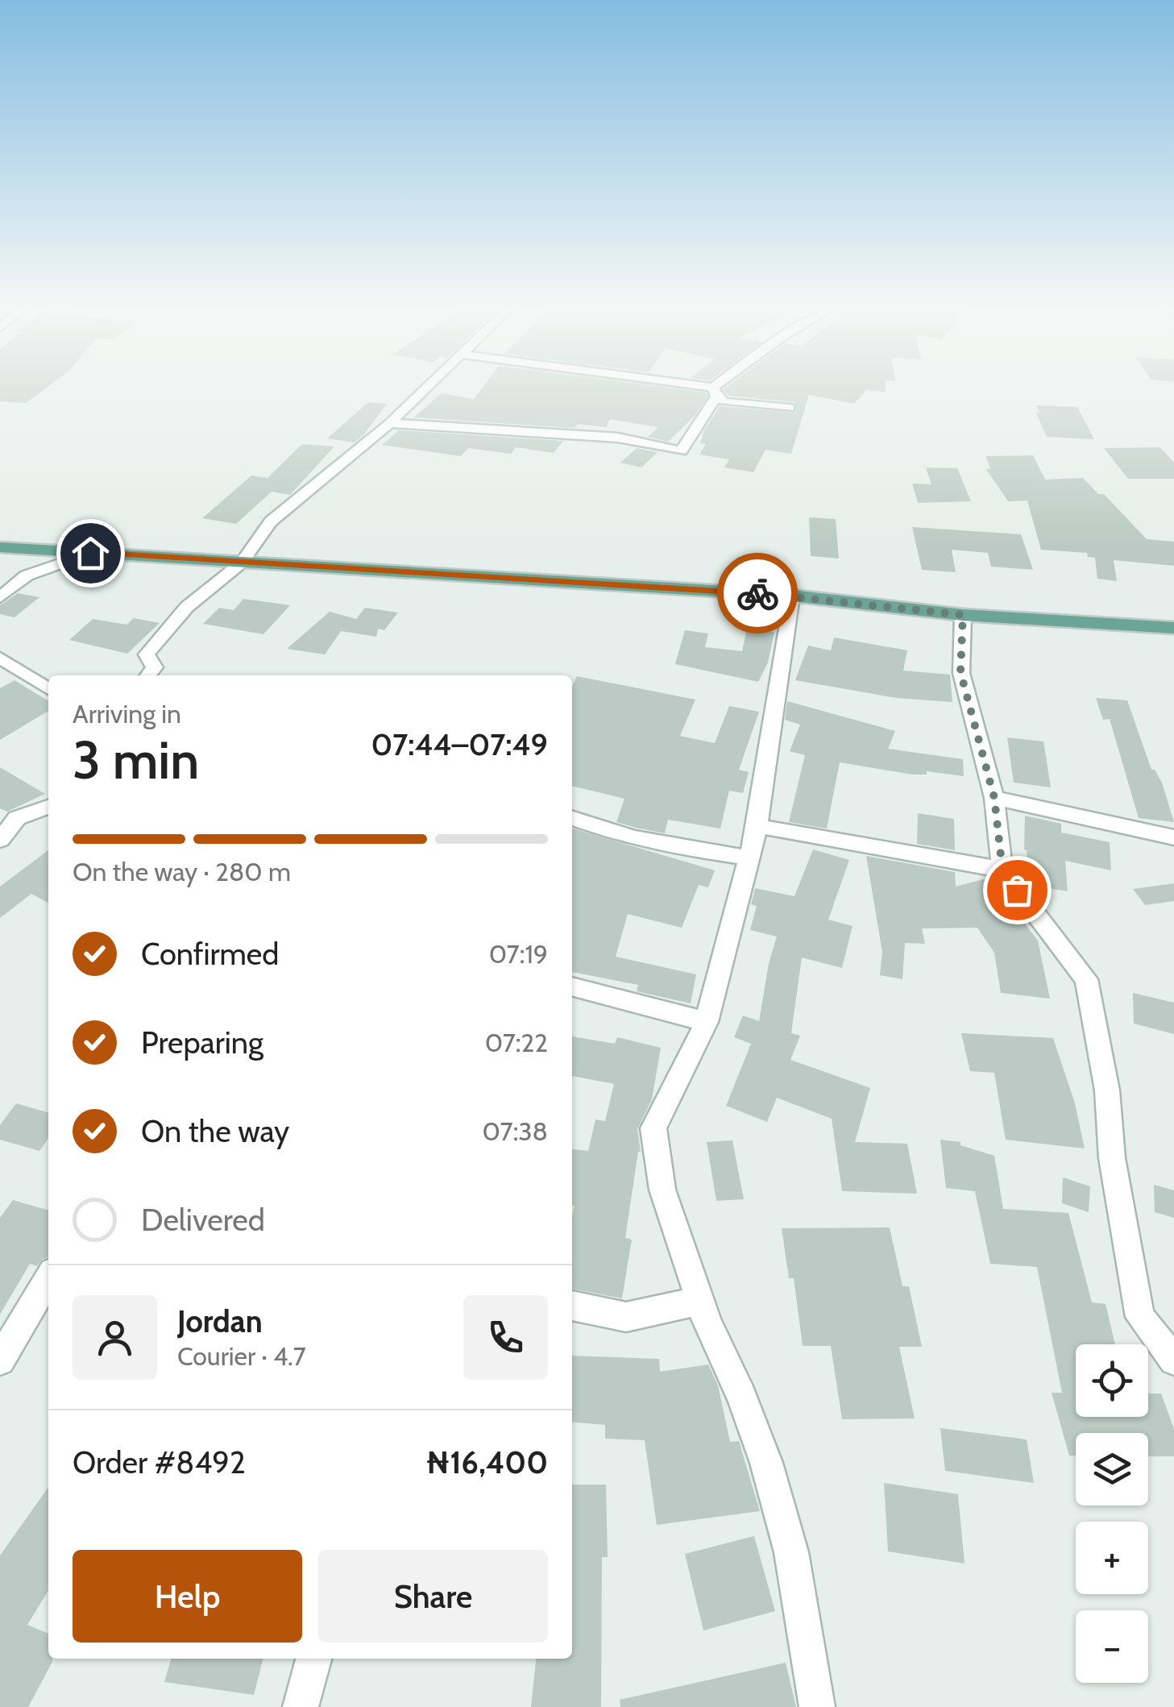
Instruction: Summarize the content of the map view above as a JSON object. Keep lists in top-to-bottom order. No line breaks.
{"page":{"heading":["3 min","Arriving in","07:44–07:49"],"panel":["Jordan","Courier · 4.7","Order #8492","₦16,400"],"bar":"On the way · 280 m","list":[["Confirmed","07:19"],["Preparing","07:22"],["On the way","07:38"],"Delivered"],"map_buttons":["+","−"],"buttons":["Help","Share"]}}
